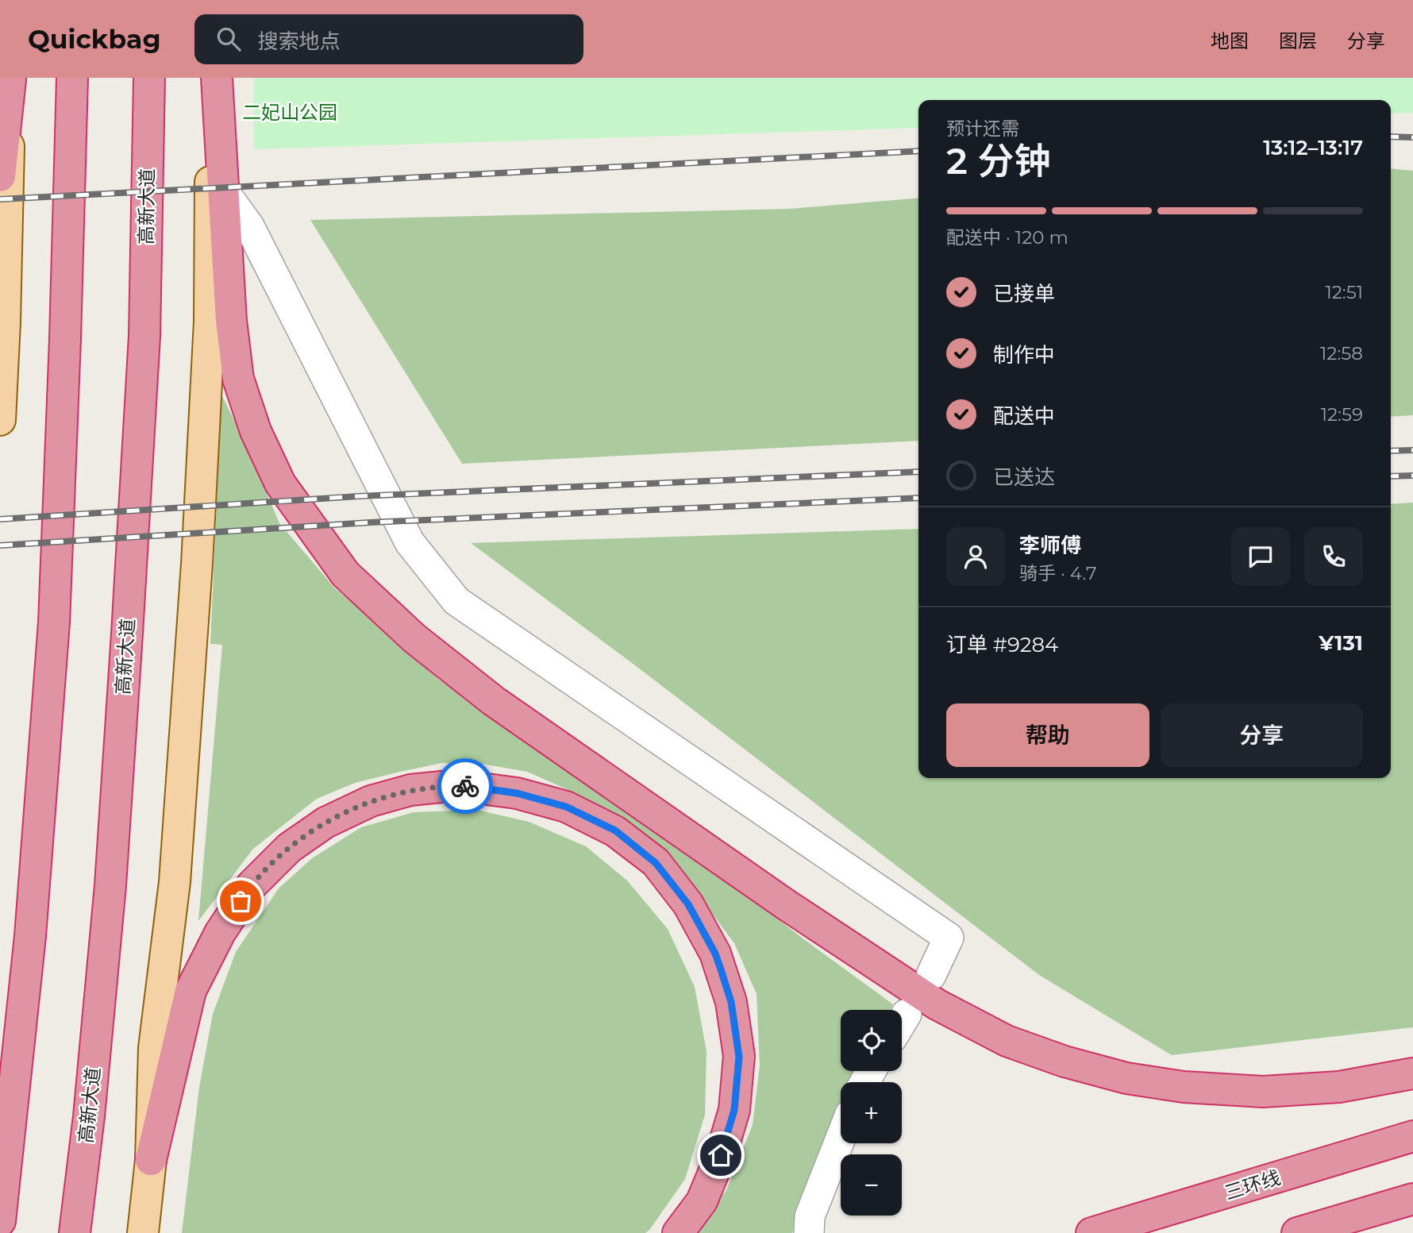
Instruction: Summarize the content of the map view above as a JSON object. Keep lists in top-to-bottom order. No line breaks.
{"streets":{"highway":["高新大道","三环线"]},"parks":["二妃山公园"],"page":{"header":"Quickbag","search":"搜索地点","nav":["地图","图层","分享"],"heading":["2 分钟","预计还需","13:12–13:17"],"panel":["李师傅","骑手 · 4.7","订单 #9284","¥131"],"bar":"配送中 · 120 m","list":[["已接单","12:51"],["制作中","12:58"],["配送中","12:59"],"已送达"],"buttons":["帮助","分享"],"map_buttons":["+","−"]}}
